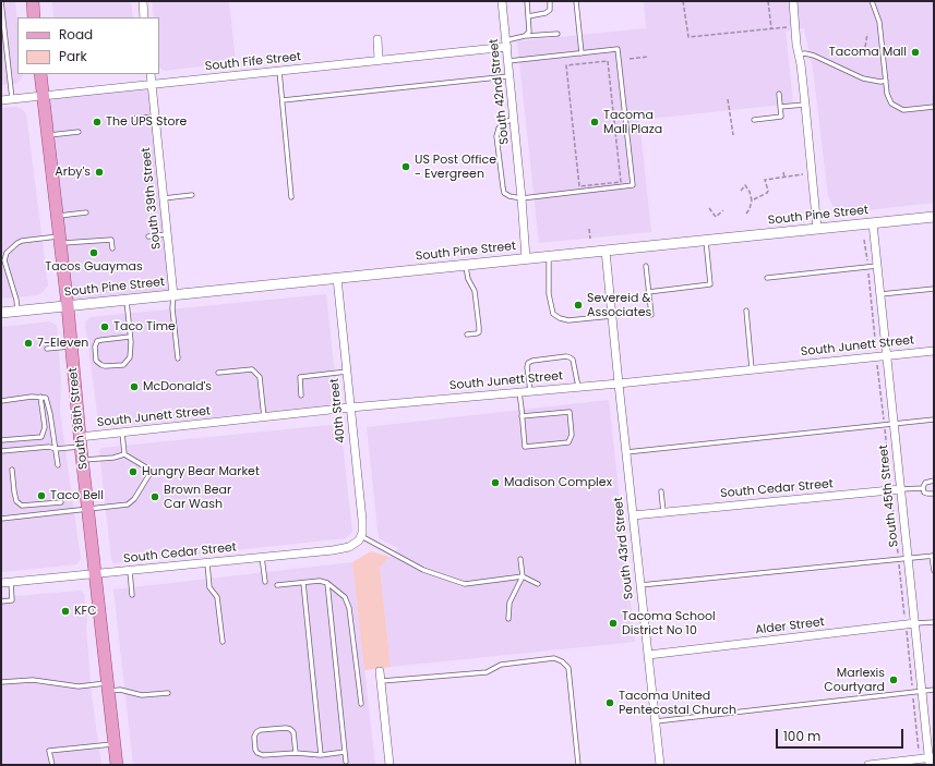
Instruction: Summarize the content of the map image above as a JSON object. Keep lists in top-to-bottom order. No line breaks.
{"streets":{"main road":["South Pine Street","South 38th Street"],"street":["South Fife Street","South 42nd Street","South 39th Street","South Junett Street","40th Street","South Cedar Street","South 45th Street","South 43rd Street","Alder Street"]},"crossings":[["South Fife Street","South 42nd Street"],["South Fife Street","South 39th Street"],["South Fife Street","South 38th Street"],["South 42nd Street","South Pine Street"],["South 39th Street","South Pine Street"],["South Pine Street","40th Street"],["South Pine Street","South 38th Street"],["South Pine Street","South 45th Street"],["South Pine Street","South 43rd Street"],["South Junett Street","40th Street"],["South Junett Street","South 38th Street"],["South Junett Street","South 45th Street"],["South Junett Street","South 43rd Street"],["40th Street","South Cedar Street"],["South 38th Street","South Cedar Street"],["South Cedar Street","South 45th Street"],["South Cedar Street","South 43rd Street"],["South 45th Street","Alder Street"],["South 43rd Street","Alder Street"]],"places":["Tacoma Mall","The UPS Store","Tacoma Mall Plaza","US Post Office - Evergreen","Arby's","Tacos Guaymas","Severeid & Associates","Taco Time","7-Eleven","McDonald's","Hungry Bear Market","Madison Complex","Taco Bell","Brown Bear Car Wash","KFC","Tacoma School District No 10","Marlexis Courtyard","Tacoma United Pentecostal Church"],"legend":["Road","Park"],"scale_bar":"100 m"}
